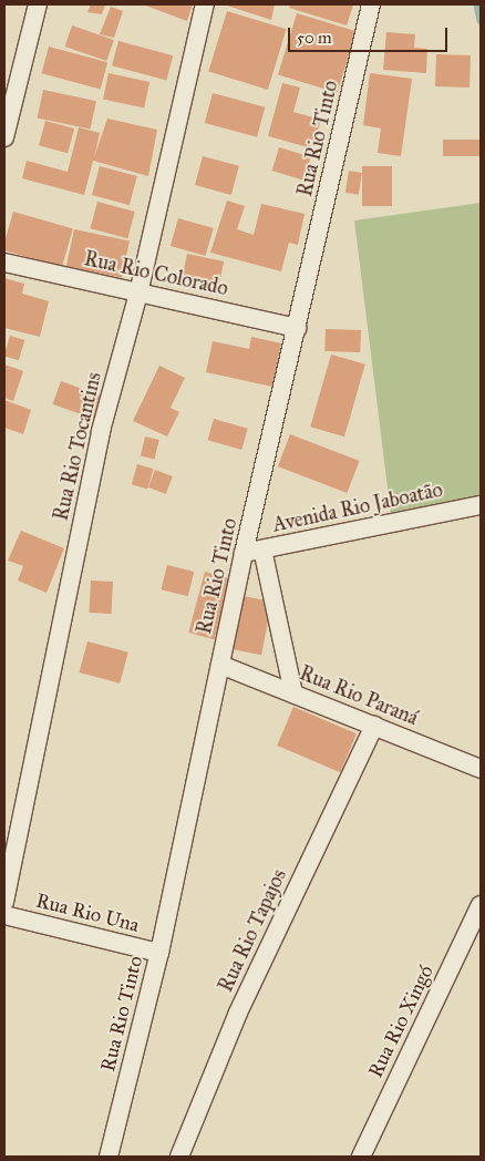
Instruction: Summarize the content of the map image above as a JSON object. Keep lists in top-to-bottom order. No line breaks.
{"streets":{"street":["Rua Rio Tinto","Rua Rio Colorado","Rua Rio Tocantins","Avenida Rio Jaboatão","Rua Rio Paraná","Rua Rio Una","Rua Rio Tapajos","Rua Rio Xingó"]},"crossings":[["Rua Rio Tinto","Rua Rio Colorado"],["Rua Rio Tinto","Avenida Rio Jaboatão"],["Rua Rio Tinto","Rua Rio Paraná"],["Rua Rio Tinto","Rua Rio Una"],["Rua Rio Colorado","Rua Rio Tocantins"],["Rua Rio Paraná","Rua Rio Tapajos"]],"scale_bar":"50 m"}
